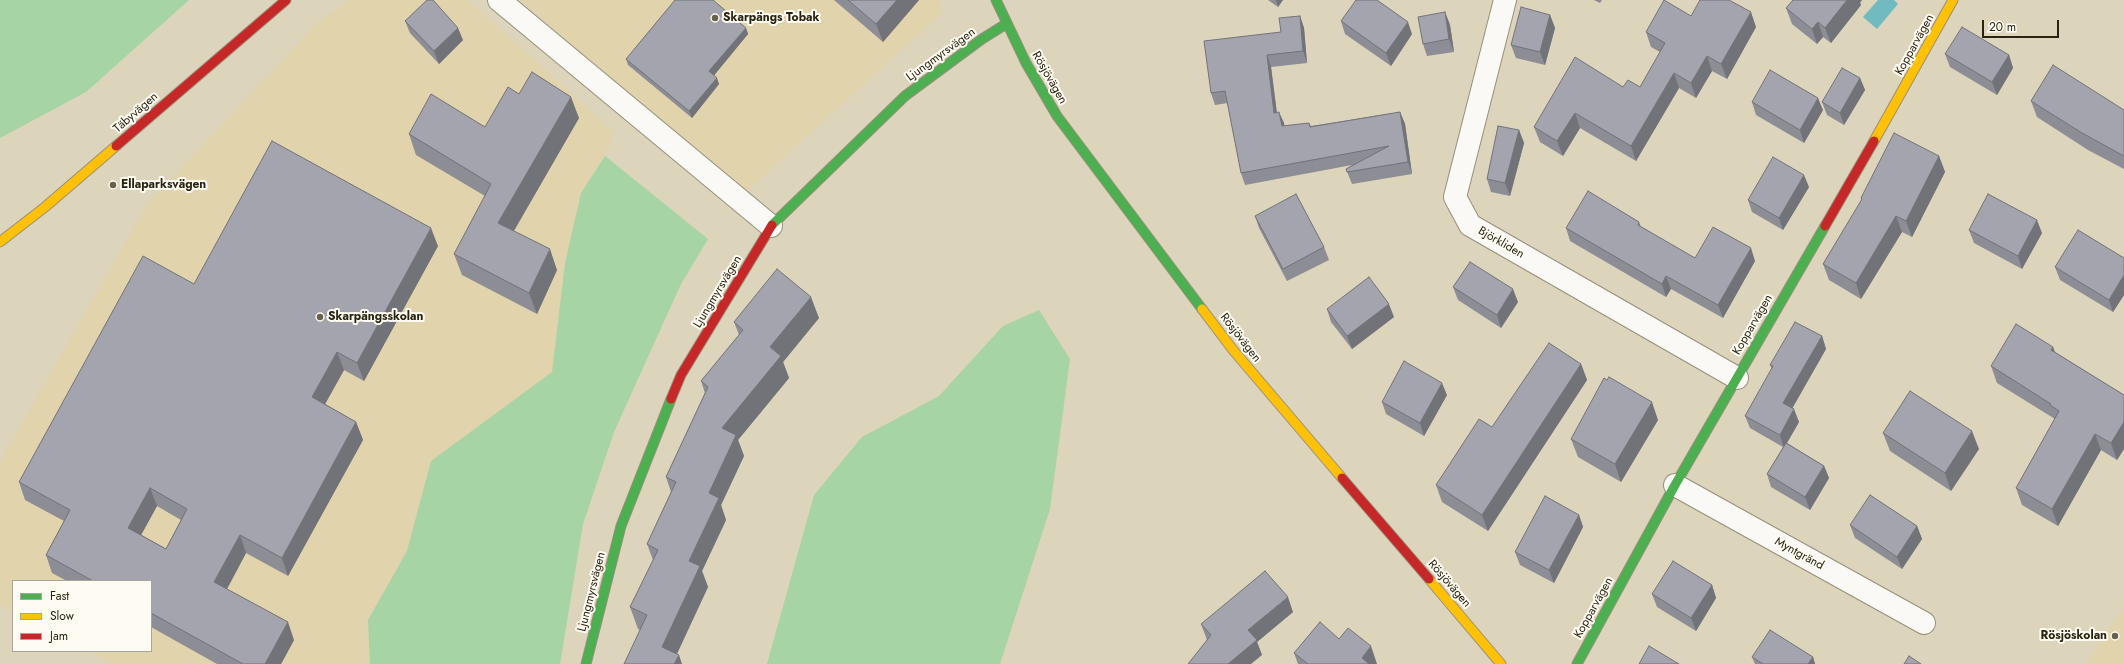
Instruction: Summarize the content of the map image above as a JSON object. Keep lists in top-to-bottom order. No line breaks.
{"streets":{"street":["Kopparvägen","Ljungmyrsvägen","Rösjövägen","Täbyvägen","Björkliden","Myntgränd"]},"crossings":[["Kopparvägen","Björkliden"],["Kopparvägen","Myntgränd"],["Ljungmyrsvägen","Rösjövägen"]],"places":["Skarpängs Tobak","Ellaparksvägen","Skarpängsskolan","Rösjöskolan"],"legend":["Fast","Slow","Jam"],"scale_bar":"20 m"}
